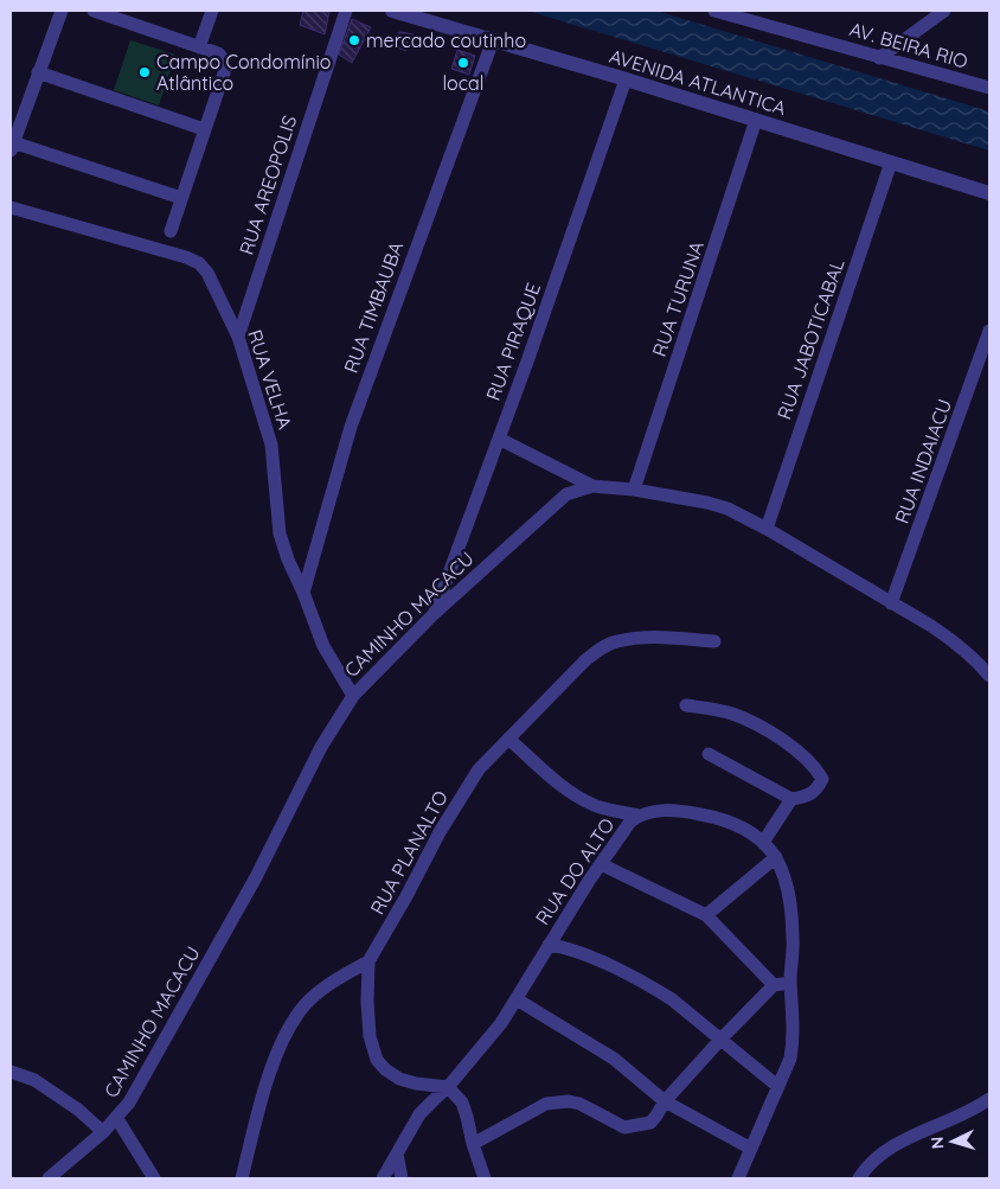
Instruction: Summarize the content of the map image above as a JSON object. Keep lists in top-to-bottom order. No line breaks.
{"streets":{"street":["AV. BEIRA RIO","AVENIDA ATLANTICA","RUA AREOPOLIS","RUA TURUNA","RUA TIMBAUBA","RUA JABOTICABAL","RUA PIRAQUE","RUA VELHA","RUA INDAIACU","CAMINHO MACACU","RUA PLANALTO","RUA DO ALTO"]},"crossings":[["AVENIDA ATLANTICA","RUA TURUNA"],["AVENIDA ATLANTICA","RUA TIMBAUBA"],["AVENIDA ATLANTICA","RUA JABOTICABAL"],["AVENIDA ATLANTICA","RUA PIRAQUE"],["RUA AREOPOLIS","RUA VELHA"],["RUA TURUNA","CAMINHO MACACU"],["RUA TIMBAUBA","RUA VELHA"],["RUA JABOTICABAL","CAMINHO MACACU"],["RUA PIRAQUE","CAMINHO MACACU"],["RUA VELHA","CAMINHO MACACU"],["RUA INDAIACU","CAMINHO MACACU"],["RUA PLANALTO","RUA DO ALTO"]],"places":["mercado coutinho","local","Campo Condomínio Atlântico"],"north":"left"}
